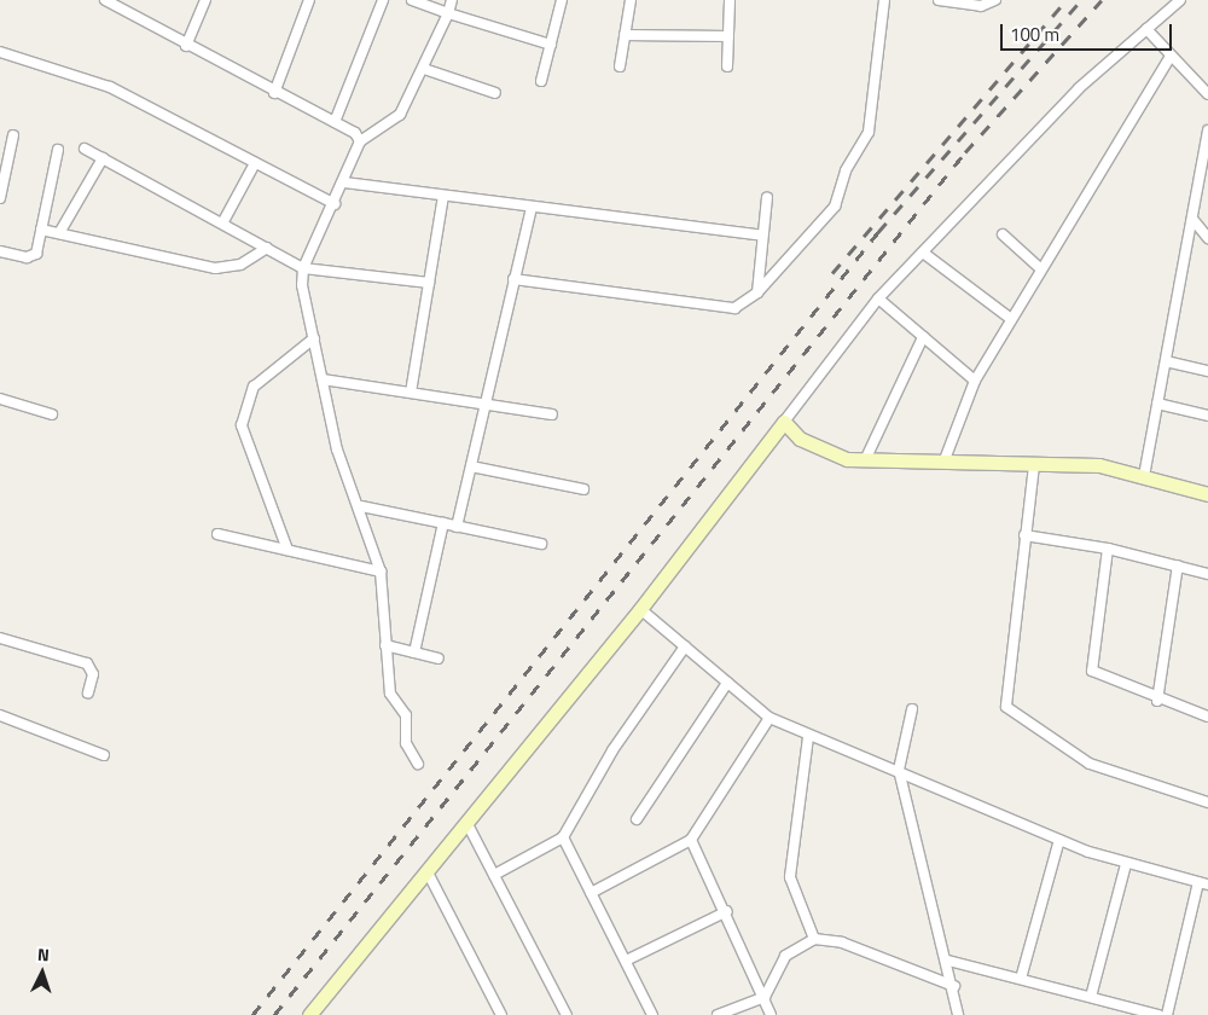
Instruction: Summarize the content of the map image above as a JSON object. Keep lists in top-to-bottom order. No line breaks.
{"scale_bar":"100 m","north":"top"}
